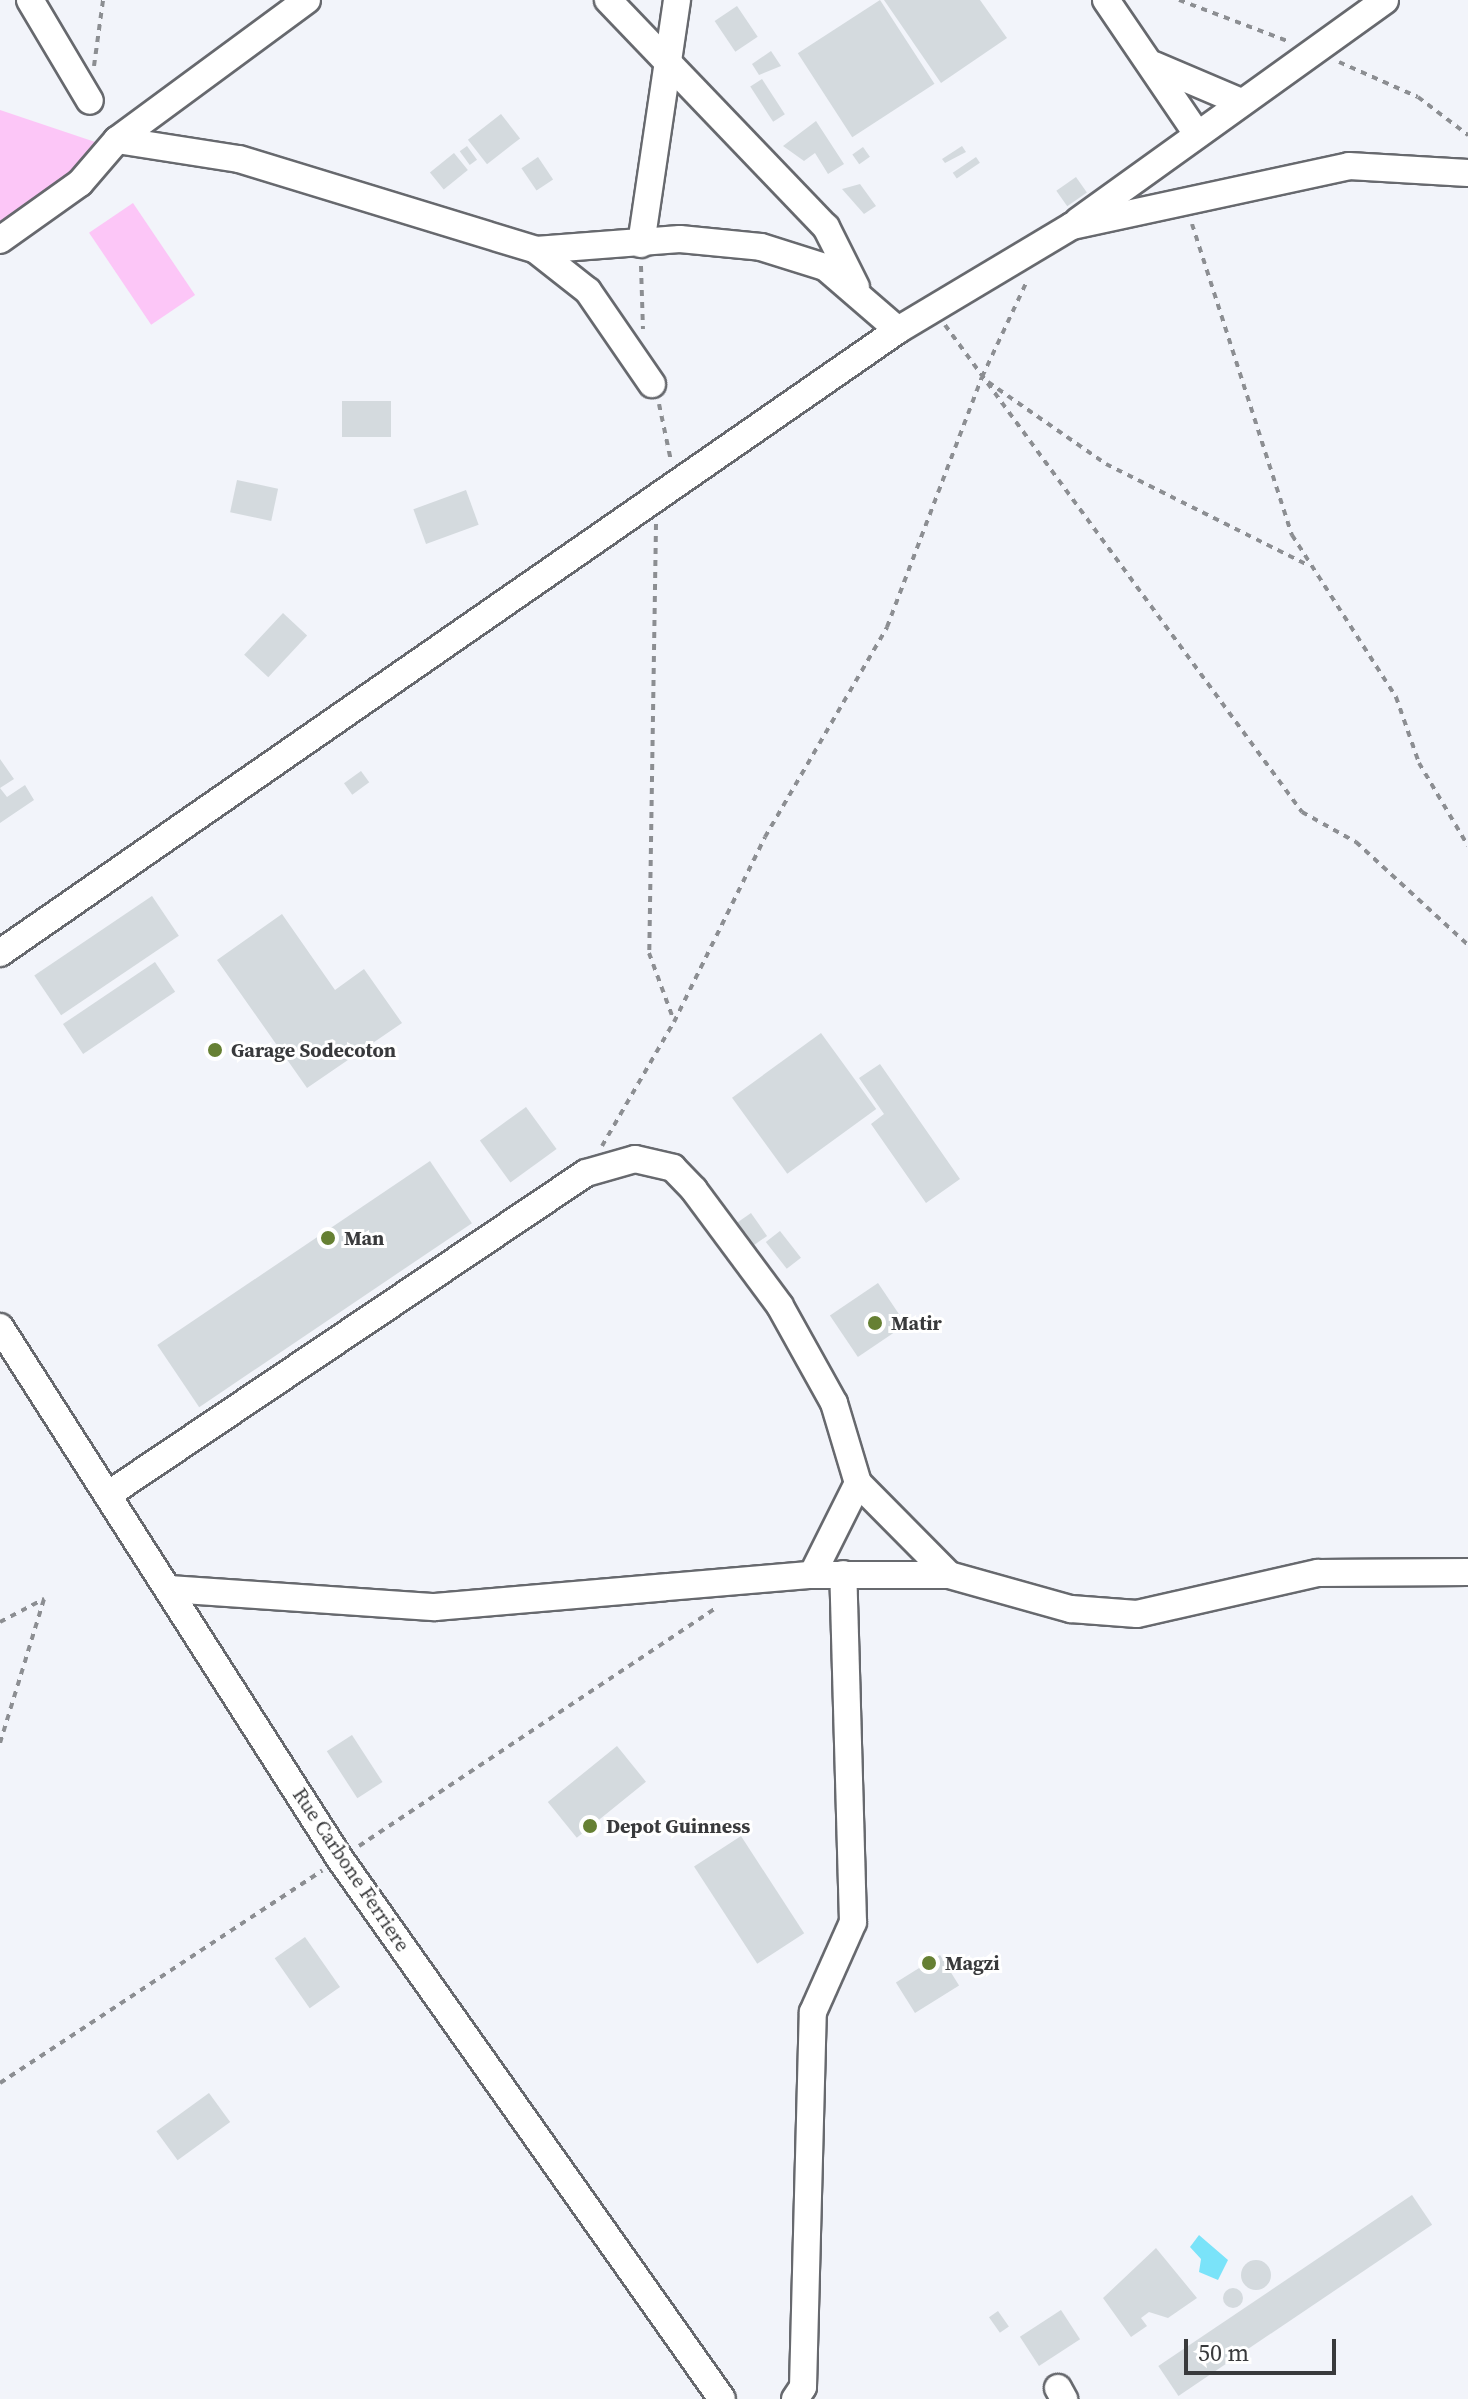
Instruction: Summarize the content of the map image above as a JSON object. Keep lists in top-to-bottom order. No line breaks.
{"streets":{"street":["Rue Carbone Ferriere"]},"places":["Garage Sodecoton","Man","Matir","Depot Guinness","Magzi"],"scale_bar":"50 m"}
